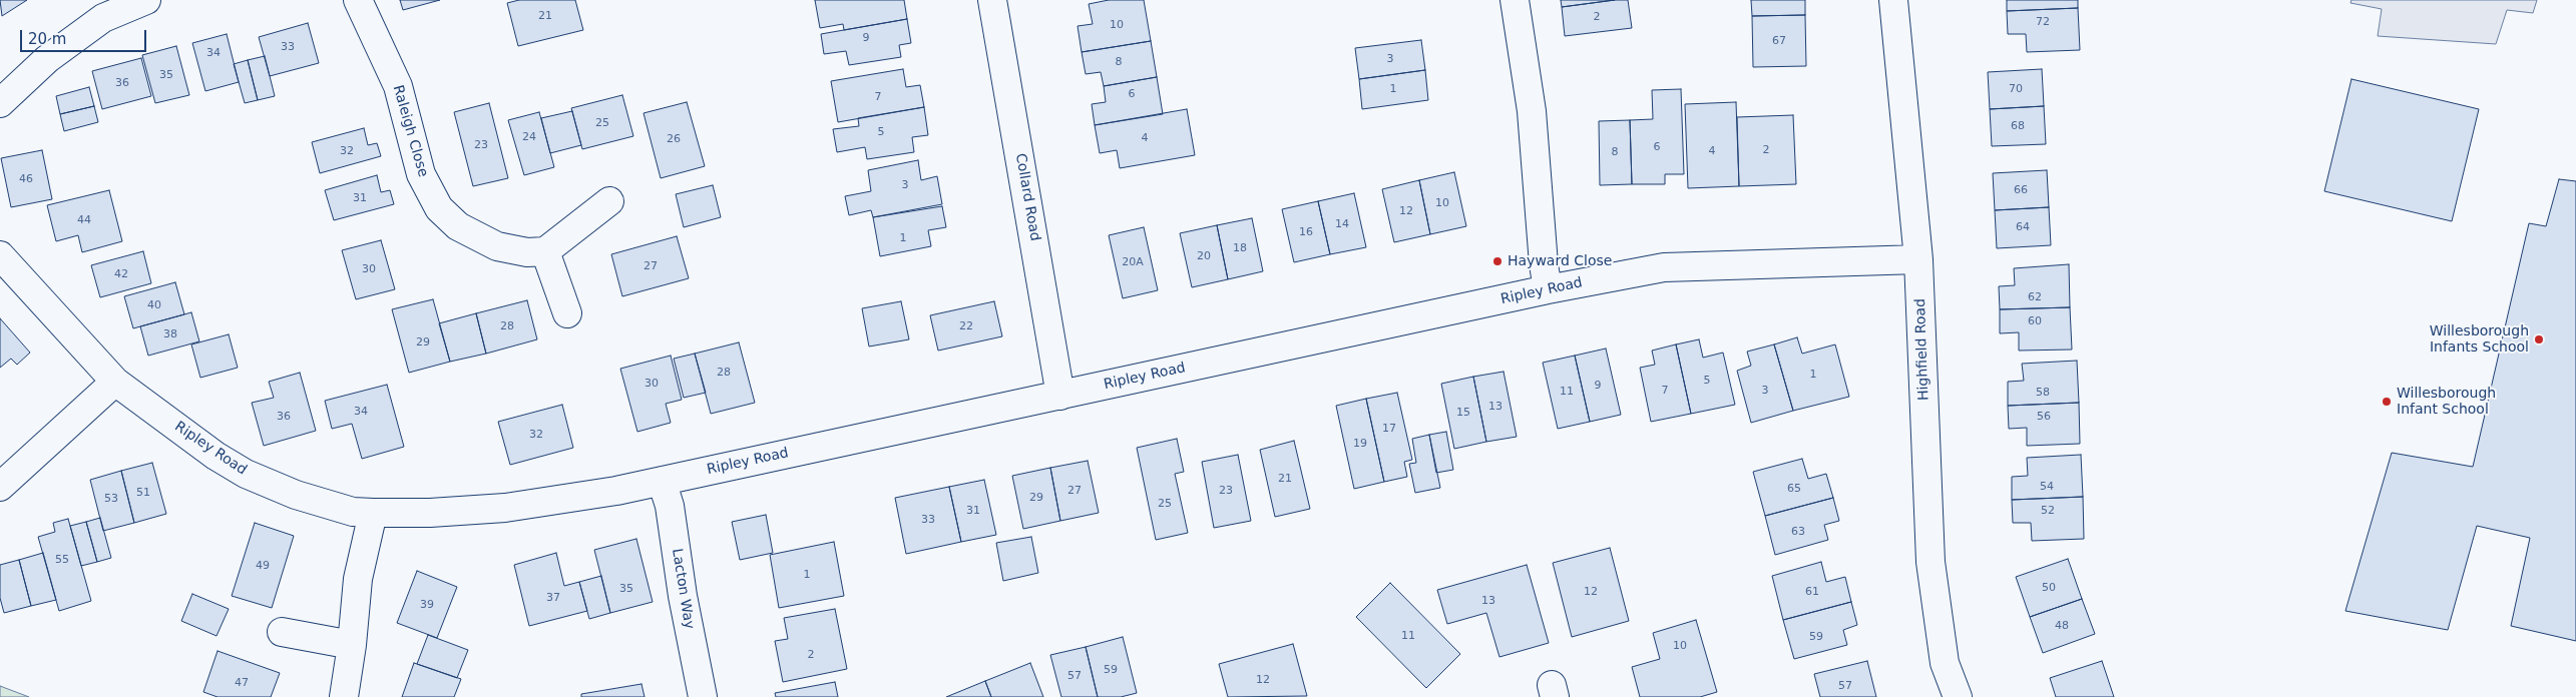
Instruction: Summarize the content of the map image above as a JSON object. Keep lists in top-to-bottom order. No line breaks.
{"streets":{"street":["Raleigh Close","Collard Road","Ripley Road","Highfield Road","Lacton Way"]},"crossings":[["Collard Road","Ripley Road"],["Ripley Road","Highfield Road"],["Ripley Road","Lacton Way"]],"places":["Hayward Close","Willesborough Infants School","Willesborough Infant School"],"house_numbers":["21","2","72","10","9","67","33","34","3","8","35","36","1","70","6","7","25","68","5","24","4","26","23","6","2","32","4","8","46","3","66","31","10","12","44","14","64","16","1","18","20","20A","27","30","42","62","40","60","28","22","38","29","28","1","5","30","9","7","3","11","58","13","34","15","36","56","17","32","19","21","54","65","27","23","51","29","53","25","31","52","33","63","55","49","1","50","35","12","61","37","13","39","48","11","59","10","2","59","57","12","47","57"],"scale_bar":"20 m"}
